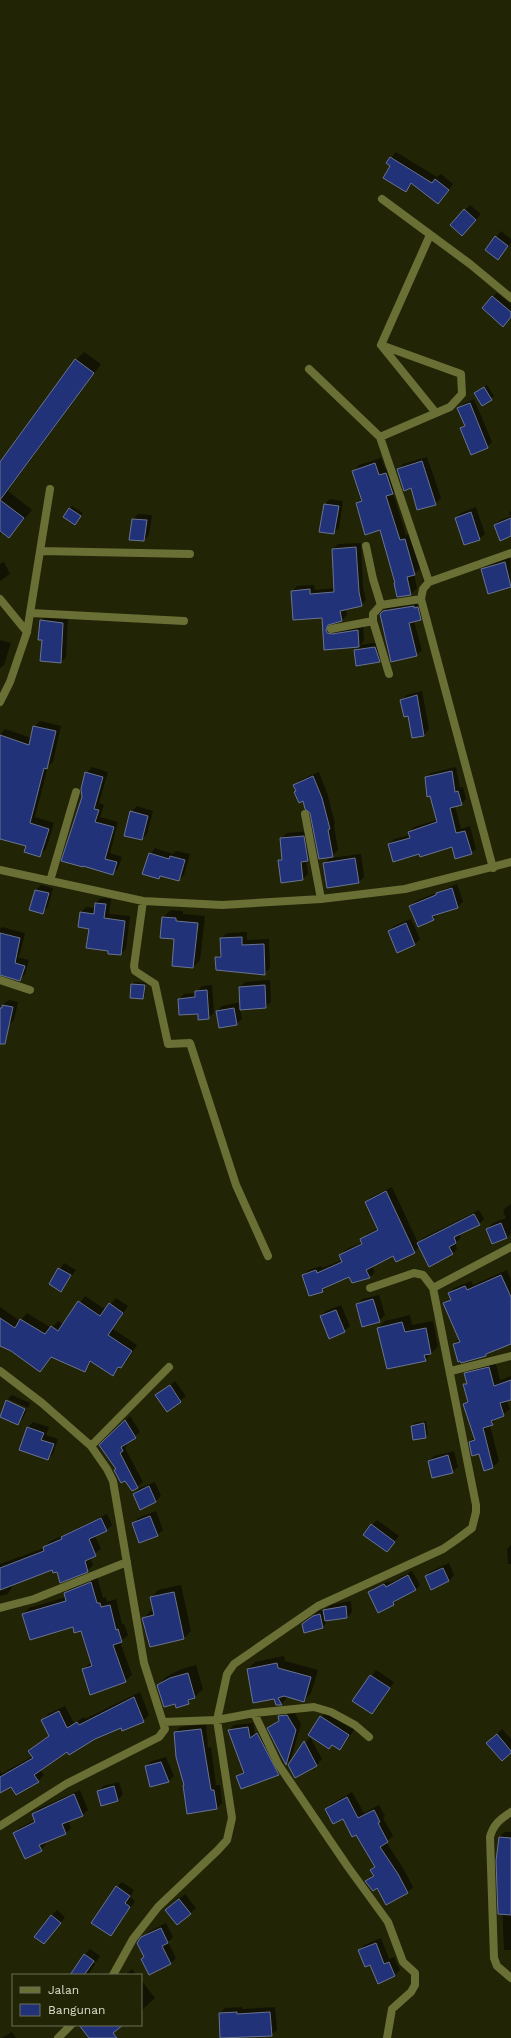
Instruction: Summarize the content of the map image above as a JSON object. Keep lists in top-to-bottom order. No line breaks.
{"legend":["Jalan","Bangunan"]}
